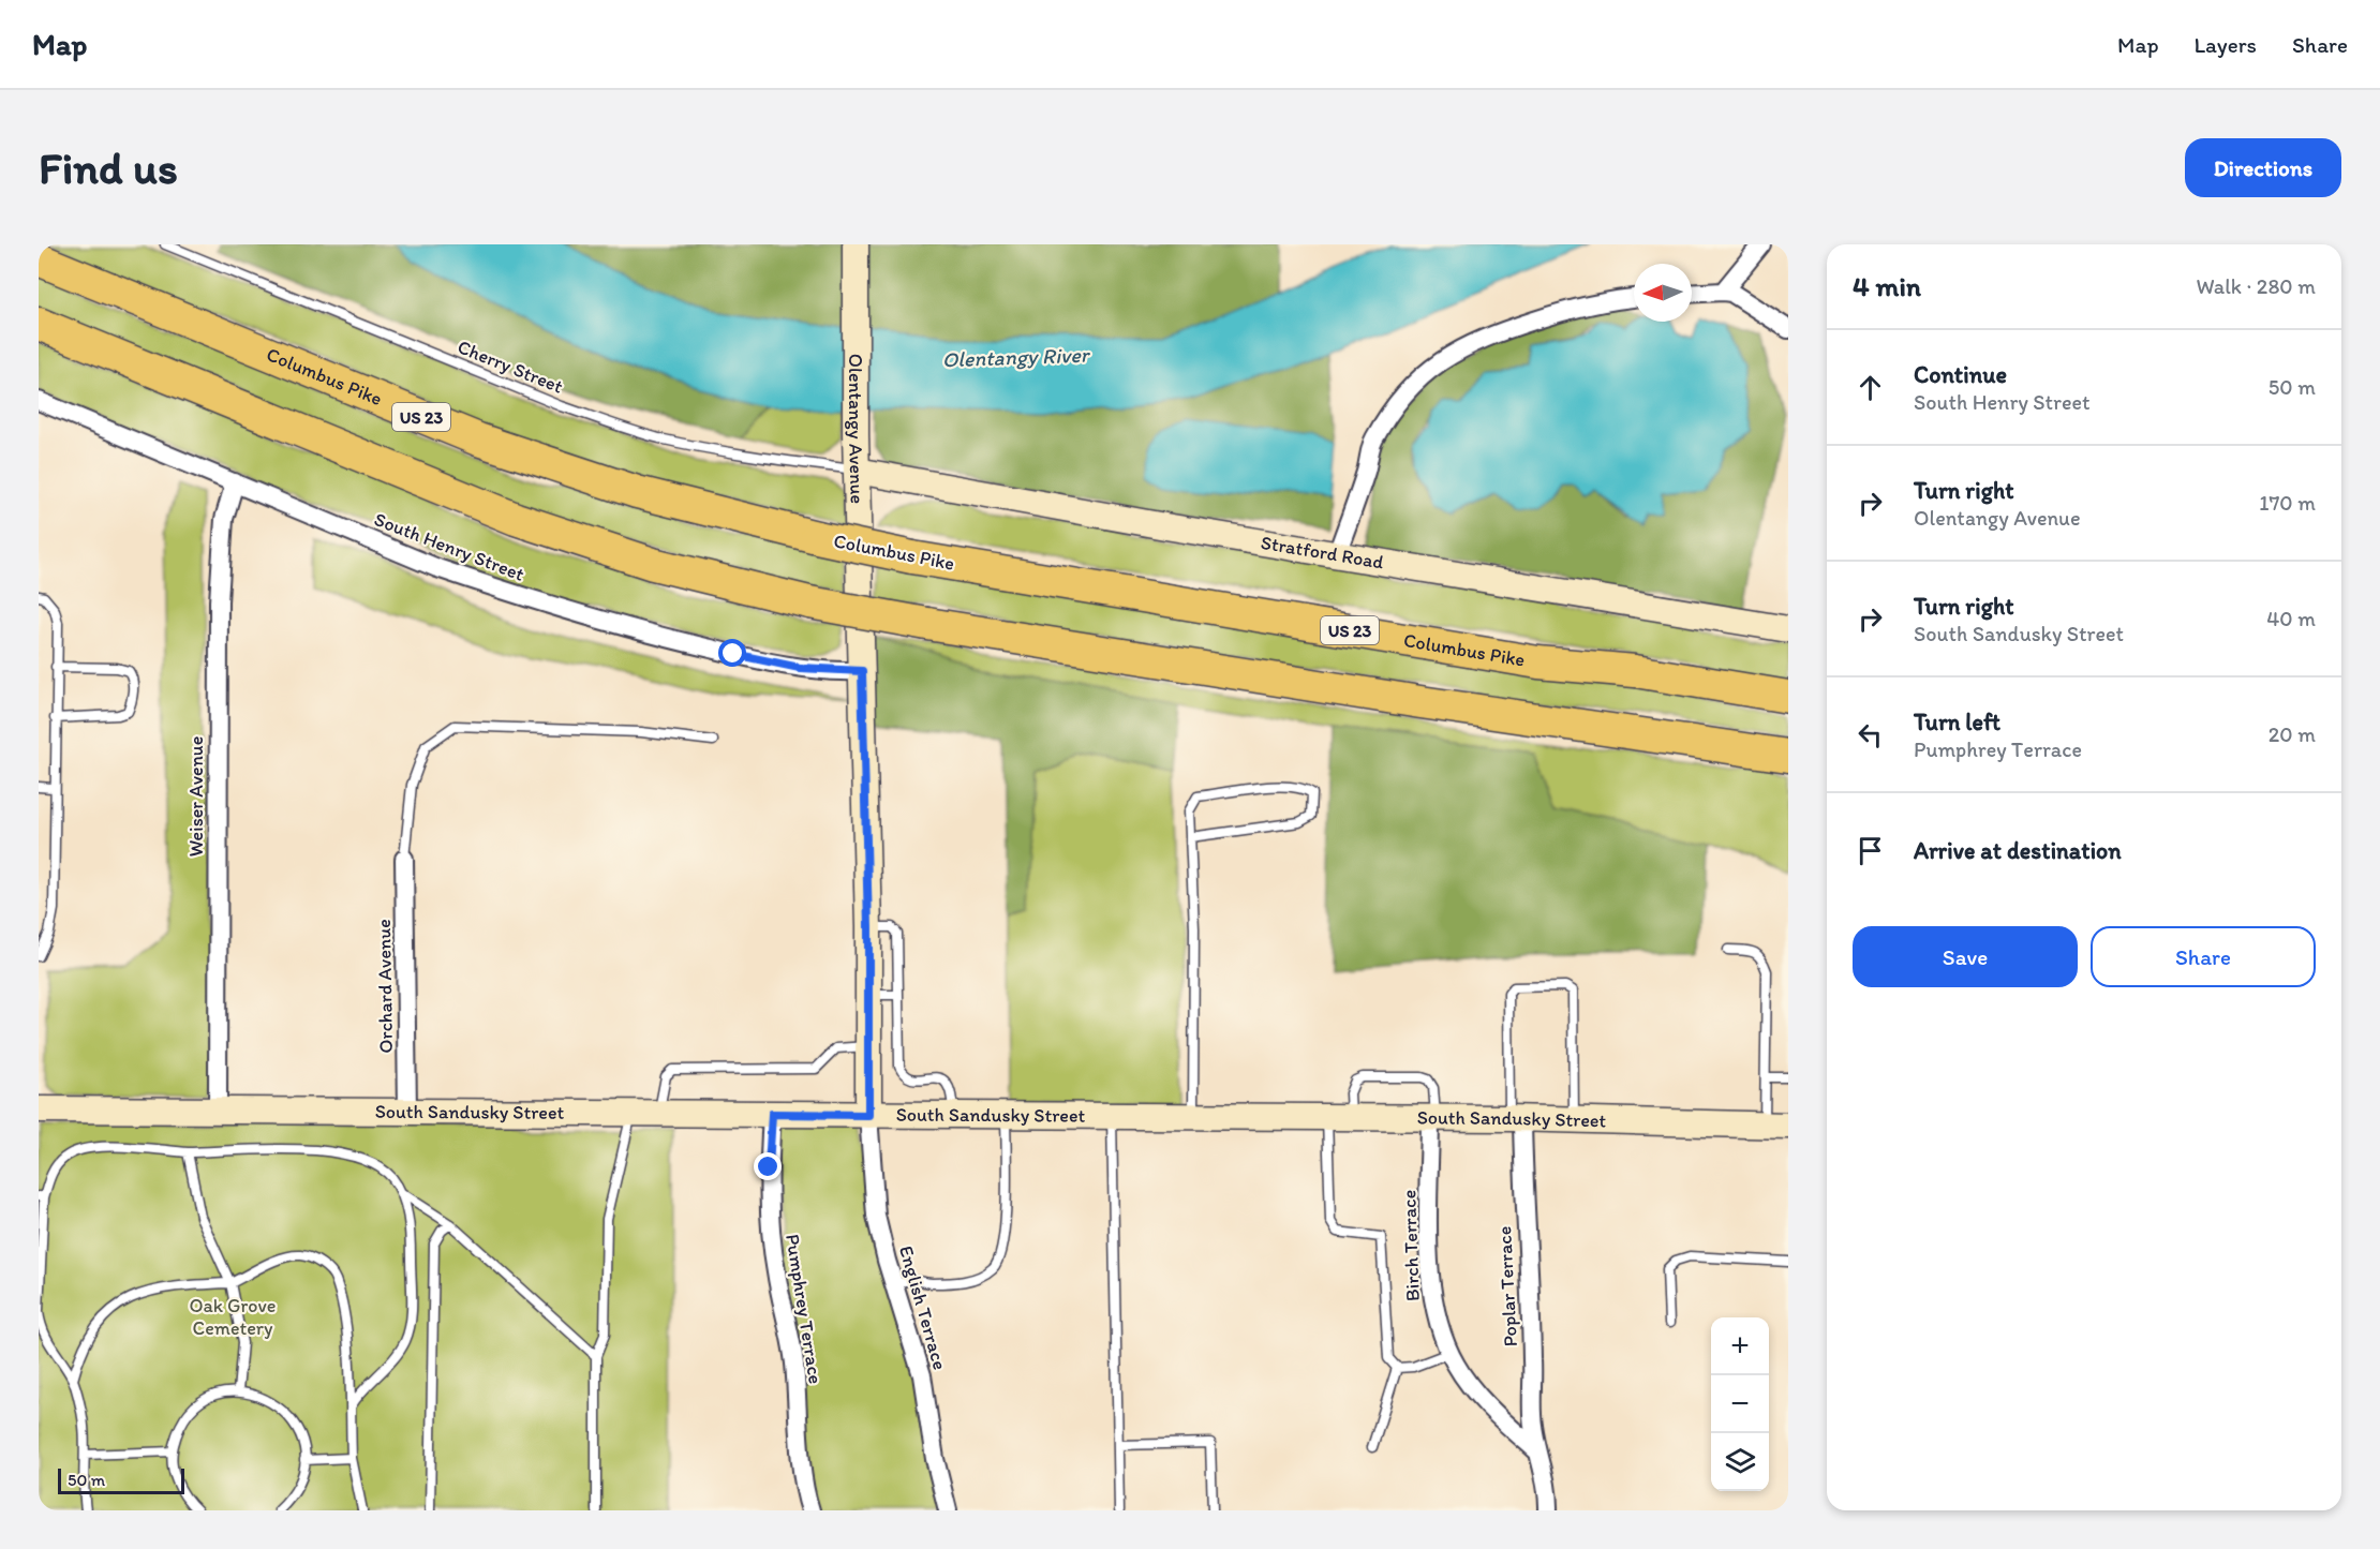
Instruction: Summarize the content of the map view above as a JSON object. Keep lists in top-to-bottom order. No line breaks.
{"streets":{"highway":["Columbus Pike","US 23"],"street":["Olentangy Avenue","South Henry Street","Stratford Road","Weiser Avenue","Orchard Avenue","South Sandusky Street","Birch Terrace","Poplar Terrace","English Terrace","Pumphrey Terrace"],"lane":["Cherry Street"]},"crossings":[["Cherry Street","Olentangy Avenue"],["Cherry Street","Stratford Road"],["Olentangy Avenue","South Henry Street"],["Olentangy Avenue","Stratford Road"],["Olentangy Avenue","South Sandusky Street"],["Olentangy Avenue","English Terrace"],["South Henry Street","Weiser Avenue"],["Weiser Avenue","South Sandusky Street"],["Orchard Avenue","South Sandusky Street"],["South Sandusky Street","Birch Terrace"],["South Sandusky Street","Poplar Terrace"],["South Sandusky Street","English Terrace"],["South Sandusky Street","Pumphrey Terrace"],["Birch Terrace","Poplar Terrace"]],"water":["Olentangy River"],"parks":["Oak Grove Cemetery"],"scale_bar":"50 m","north":"left","page":{"header":"Map","nav":["Map","Layers","Share"],"buttons":["Directions",["Save","Share"]],"title":"Find us","heading":["4 min","Walk · 280 m"],"list":[["Continue","South Henry Street","50 m"],["Turn right","Olentangy Avenue","170 m"],["Turn right","South Sandusky Street","40 m"],["Turn left","Pumphrey Terrace","20 m"],"Arrive at destination"],"map_buttons":["+","−"],"scale":"50 m"}}
